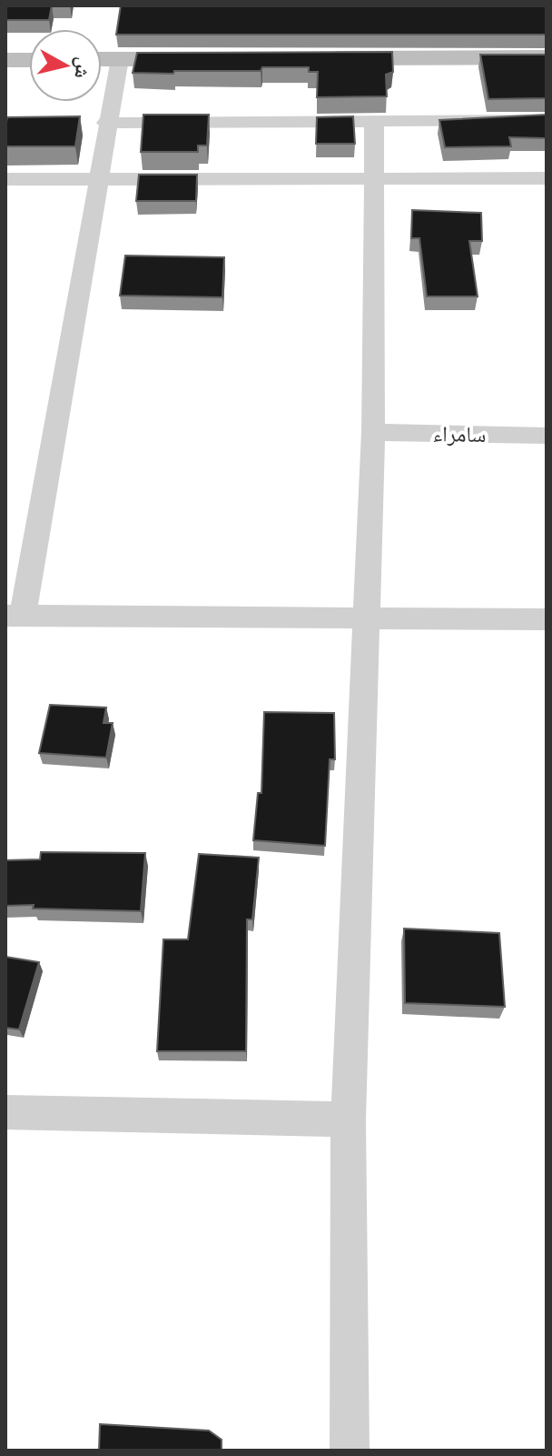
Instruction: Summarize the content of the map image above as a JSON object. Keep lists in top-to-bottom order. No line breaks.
{"streets":{"street":["سامراء"]},"north":"right"}
